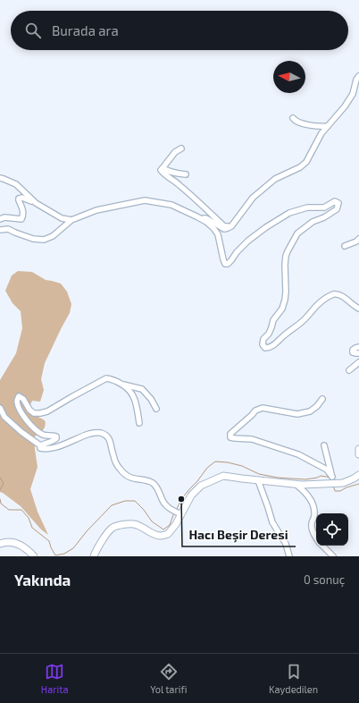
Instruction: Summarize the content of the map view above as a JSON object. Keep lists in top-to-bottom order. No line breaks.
{"places":["Hacı Beşir Deresi"],"north":"left","page":{"search":"Burada ara","heading":["Yakında","0 sonuç"],"nav":["Harita","Yol tarifi","Kaydedilen"]}}
